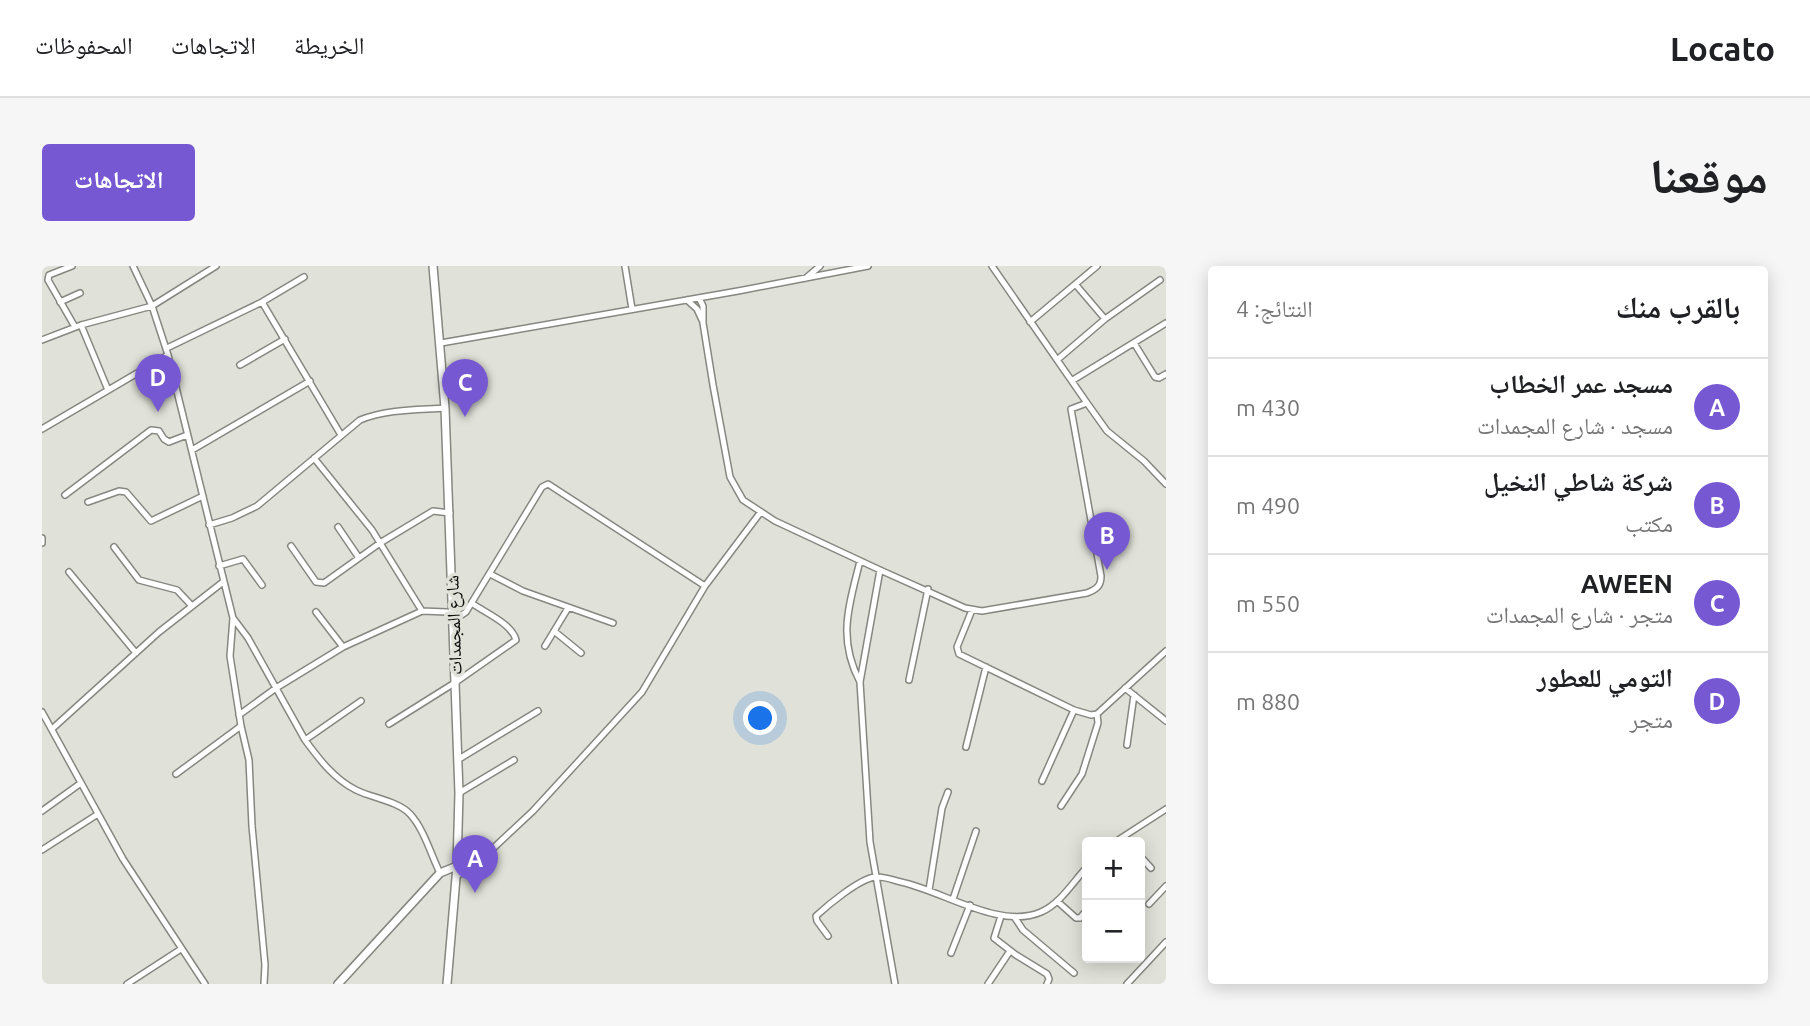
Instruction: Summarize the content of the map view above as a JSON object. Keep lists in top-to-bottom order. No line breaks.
{"streets":{"main road":["شارع المجمدات"]},"page":{"header":"Locato","nav":["الخريطة","الاتجاهات","المحفوظات"],"title":"موقعنا","buttons":"الاتجاهات","heading":["بالقرب منك","النتائج: 4"],"pins":["D","C","B","A"],"list":[{"mark":"A","name":"مسجد عمر الخطاب","note":"مسجد · شارع المجمدات","value":"430 m"},{"mark":"B","name":"شركة شاطي النخيل","note":"مكتب","value":"490 m"},{"mark":"C","name":"AWEEN","note":"متجر · شارع المجمدات","value":"550 m"},{"mark":"D","name":"التومي للعطور","note":"متجر","value":"880 m"}],"map_buttons":["+","−"]}}
